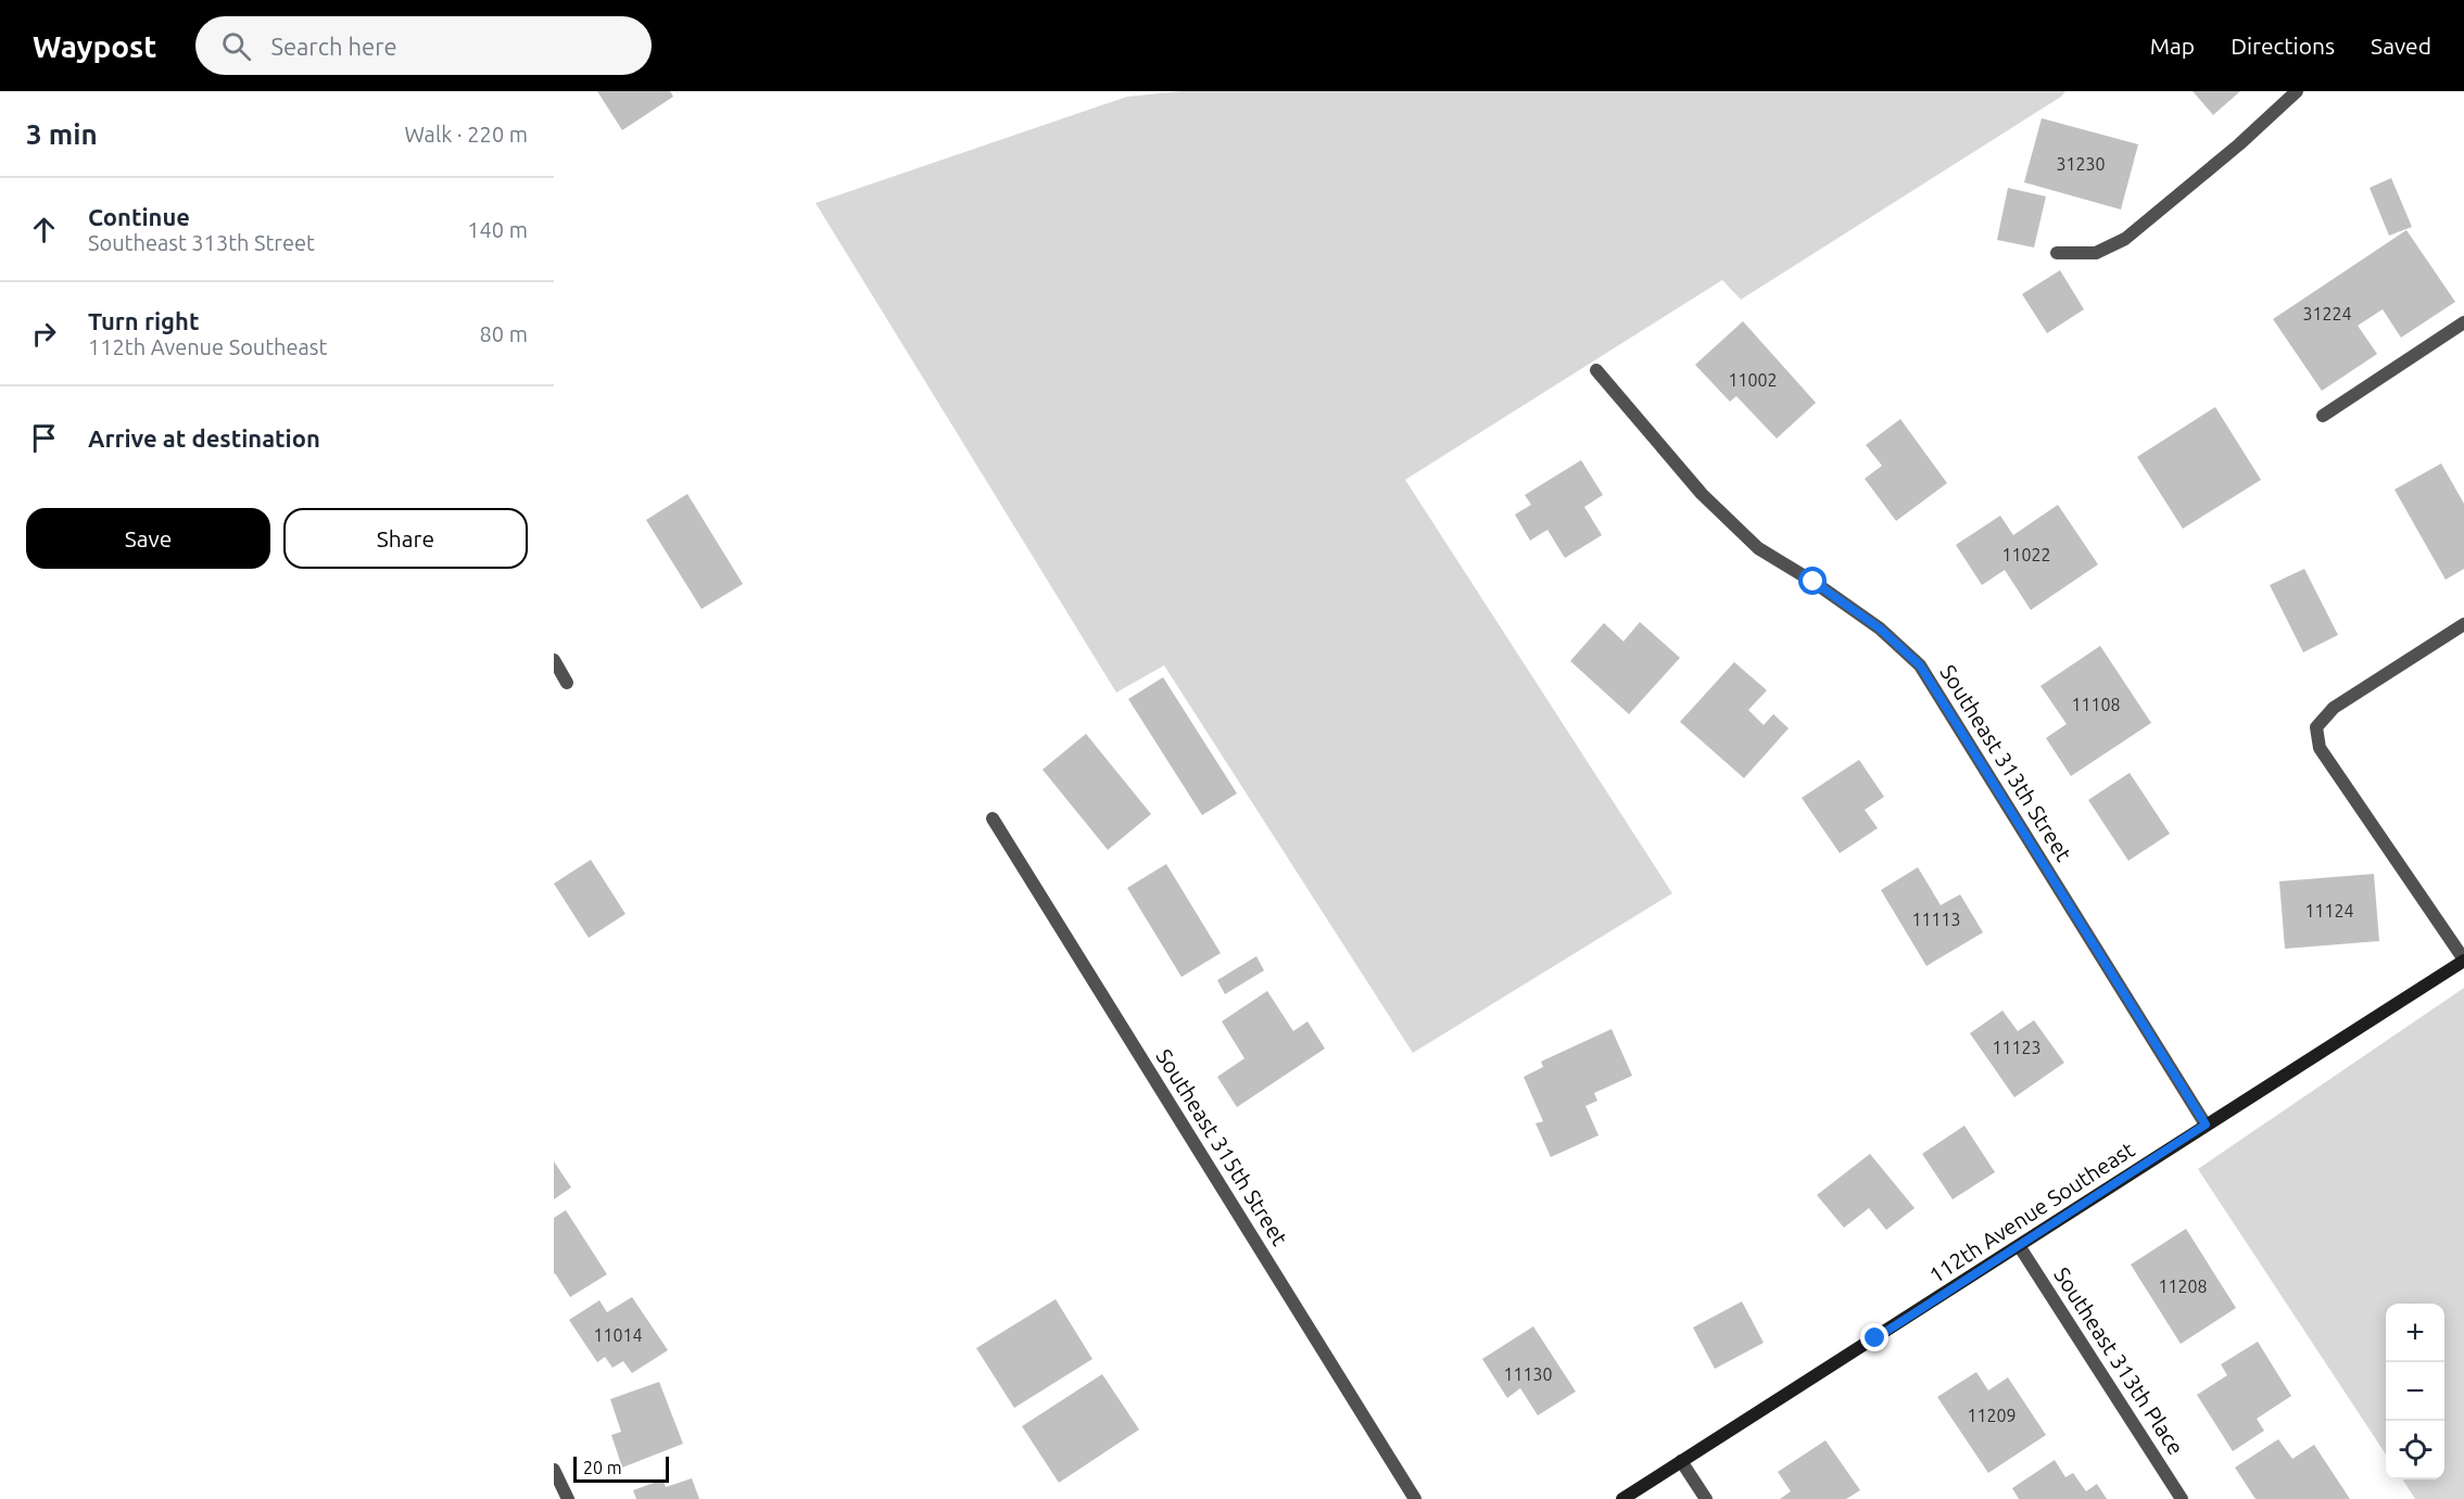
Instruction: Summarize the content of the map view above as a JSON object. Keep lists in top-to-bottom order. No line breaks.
{"streets":{"street":["Southeast 313th Street","Southeast 315th Street","112th Avenue Southeast","Southeast 313th Place"]},"crossings":[["Southeast 313th Street","112th Avenue Southeast"],["112th Avenue Southeast","Southeast 313th Place"]],"house_numbers":["31230","31224","11002","11022","11108","11124","11113","11123","11208","11014","11130","11209"],"scale_bar":"20 m","page":{"header":"Waypost","search":"Search here","nav":["Map","Directions","Saved"],"heading":["3 min","Walk · 220 m"],"list":[["Continue","Southeast 313th Street","140 m"],["Turn right","112th Avenue Southeast","80 m"],"Arrive at destination"],"buttons":["Save","Share"],"map_buttons":["+","−"],"scale":"20 m"}}
